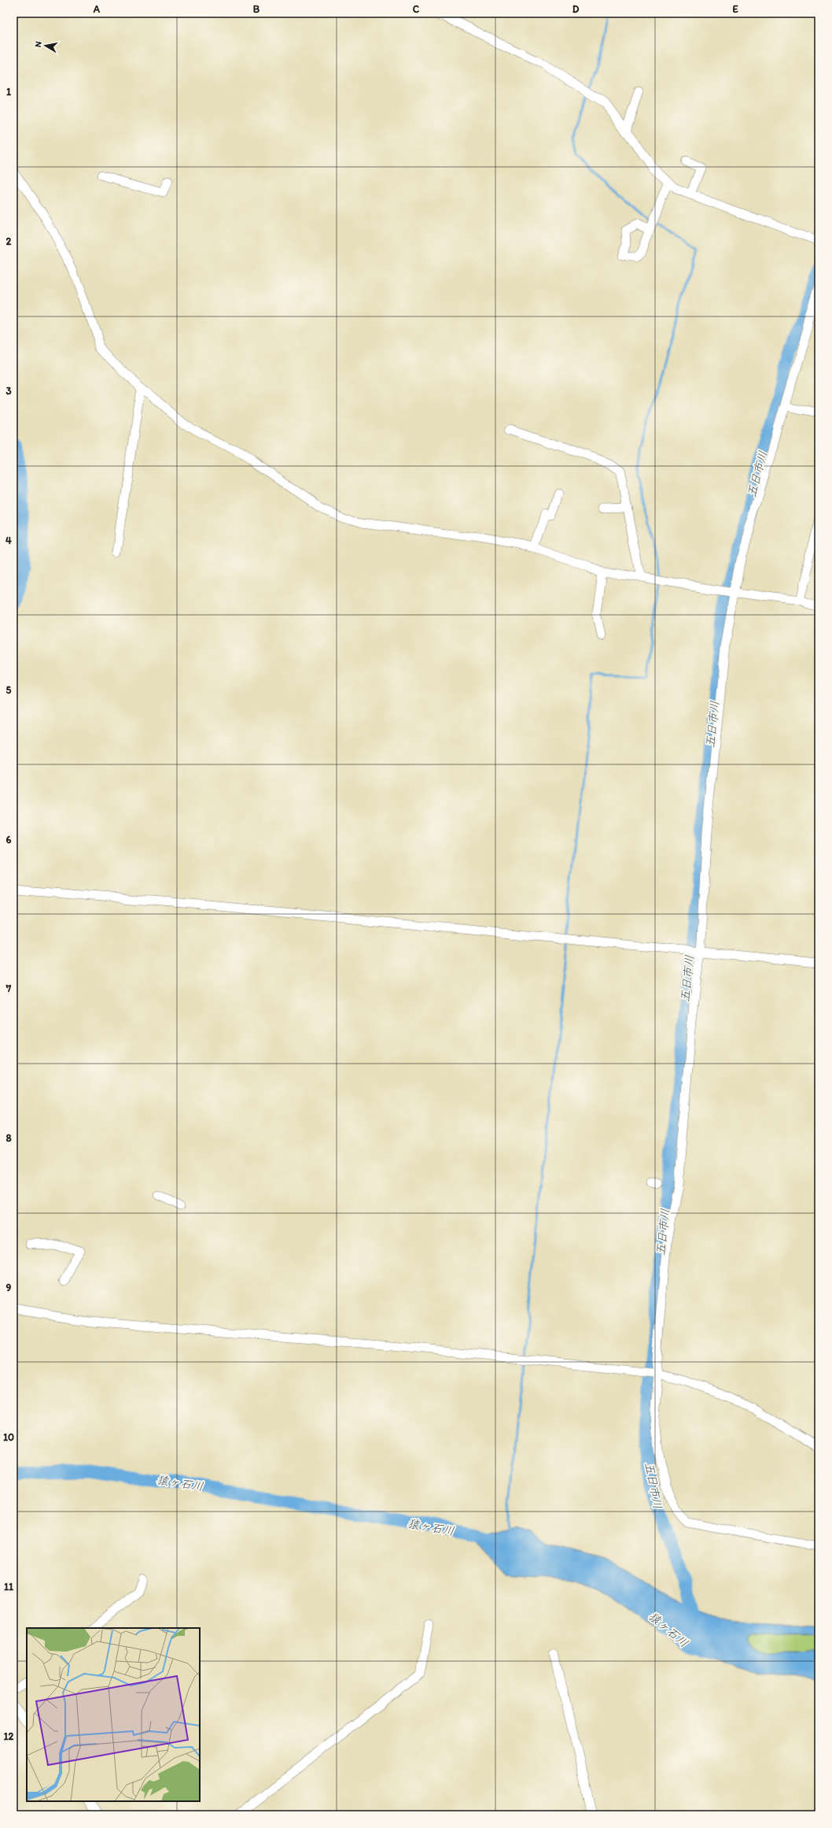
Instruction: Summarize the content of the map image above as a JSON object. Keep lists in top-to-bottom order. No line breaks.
{"water":["五日市川","猿ヶ石川"],"north":"left","grid":{"columns":["A","B","C","D","E"],"rows":["1","2","3","4","5","6","7","8","9","10","11","12"]}}
